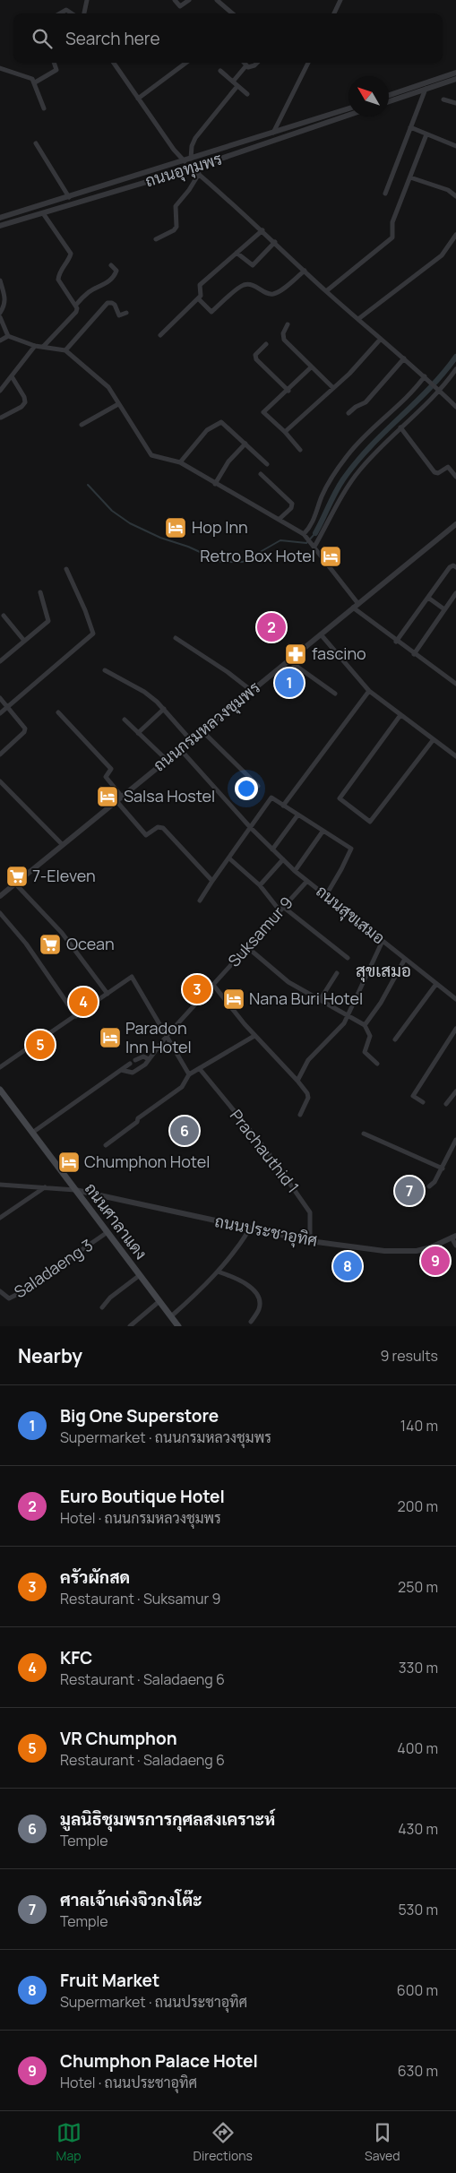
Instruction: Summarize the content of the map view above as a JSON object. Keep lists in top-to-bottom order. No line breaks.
{"streets":{"main road":["ถนนศาลาแดง"],"street":["ถนนอุทุมพร","ถนนกรมหลวงชุมพร","ถนนสุขเสมอ","Suksamur 9","Prachauthid 1","ถนนประชาอุทิศ","Saladaeng 3"]},"crossings":[["ถนนกรมหลวงชุมพร","ถนนสุขเสมอ"],["ถนนสุขเสมอ","Suksamur 9"],["Suksamur 9","ถนนศาลาแดง"],["Prachauthid 1","ถนนประชาอุทิศ"],["ถนนศาลาแดง","ถนนประชาอุทิศ"],["ถนนศาลาแดง","Saladaeng 3"]],"districts":["สุขเสมอ"],"places":{"hotel":["Hop Inn","Retro Box Hotel","Salsa Hostel","Nana Buri Hotel","Paradon Inn Hotel","Chumphon Hotel"],"pharmacy":["fascino"],"supermarket":["7-Eleven","Ocean"]},"north":"top left","page":{"search":"Search here","pins":["2","1","3","4","5","6","7","9","8"],"heading":["Nearby","9 results"],"list":[{"mark":"1","name":"Big One Superstore","note":"Supermarket · ถนนกรมหลวงชุมพร","value":"140 m"},{"mark":"2","name":"Euro Boutique Hotel","note":"Hotel · ถนนกรมหลวงชุมพร","value":"200 m"},{"mark":"3","name":"ครัวผักสด","note":"Restaurant · Suksamur 9","value":"250 m"},{"mark":"4","name":"KFC","note":"Restaurant · Saladaeng 6","value":"330 m"},{"mark":"5","name":"VR Chumphon","note":"Restaurant · Saladaeng 6","value":"400 m"},{"mark":"6","name":"มูลนิธิชุมพรการกุศลสงเคราะห์","note":"Temple","value":"430 m"},{"mark":"7","name":"ศาลเจ้าเค่งจิวกงโต๊ะ","note":"Temple","value":"530 m"},{"mark":"8","name":"Fruit Market","note":"Supermarket · ถนนประชาอุทิศ","value":"600 m"},{"mark":"9","name":"Chumphon Palace Hotel","note":"Hotel · ถนนประชาอุทิศ","value":"630 m"}],"nav":["Map","Directions","Saved"]}}
